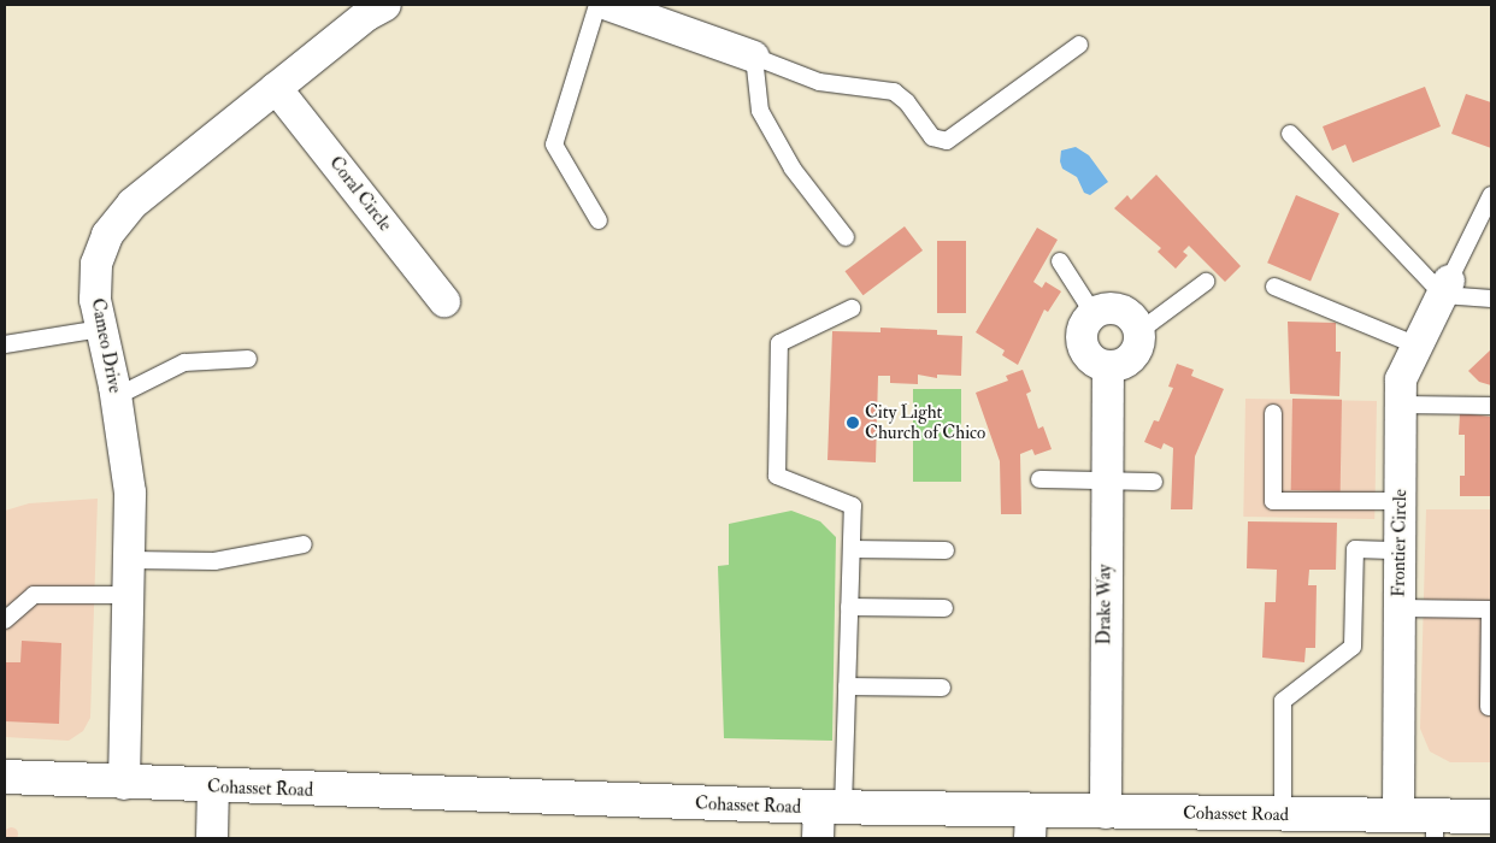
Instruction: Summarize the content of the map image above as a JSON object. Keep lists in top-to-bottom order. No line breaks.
{"streets":{"street":["Coral Circle","Cameo Drive","Frontier Circle","Drake Way","Cohasset Road"]},"crossings":[["Coral Circle","Cameo Drive"],["Cameo Drive","Cohasset Road"],["Frontier Circle","Cohasset Road"],["Drake Way","Cohasset Road"]],"places":["City Light Church of Chico"]}
